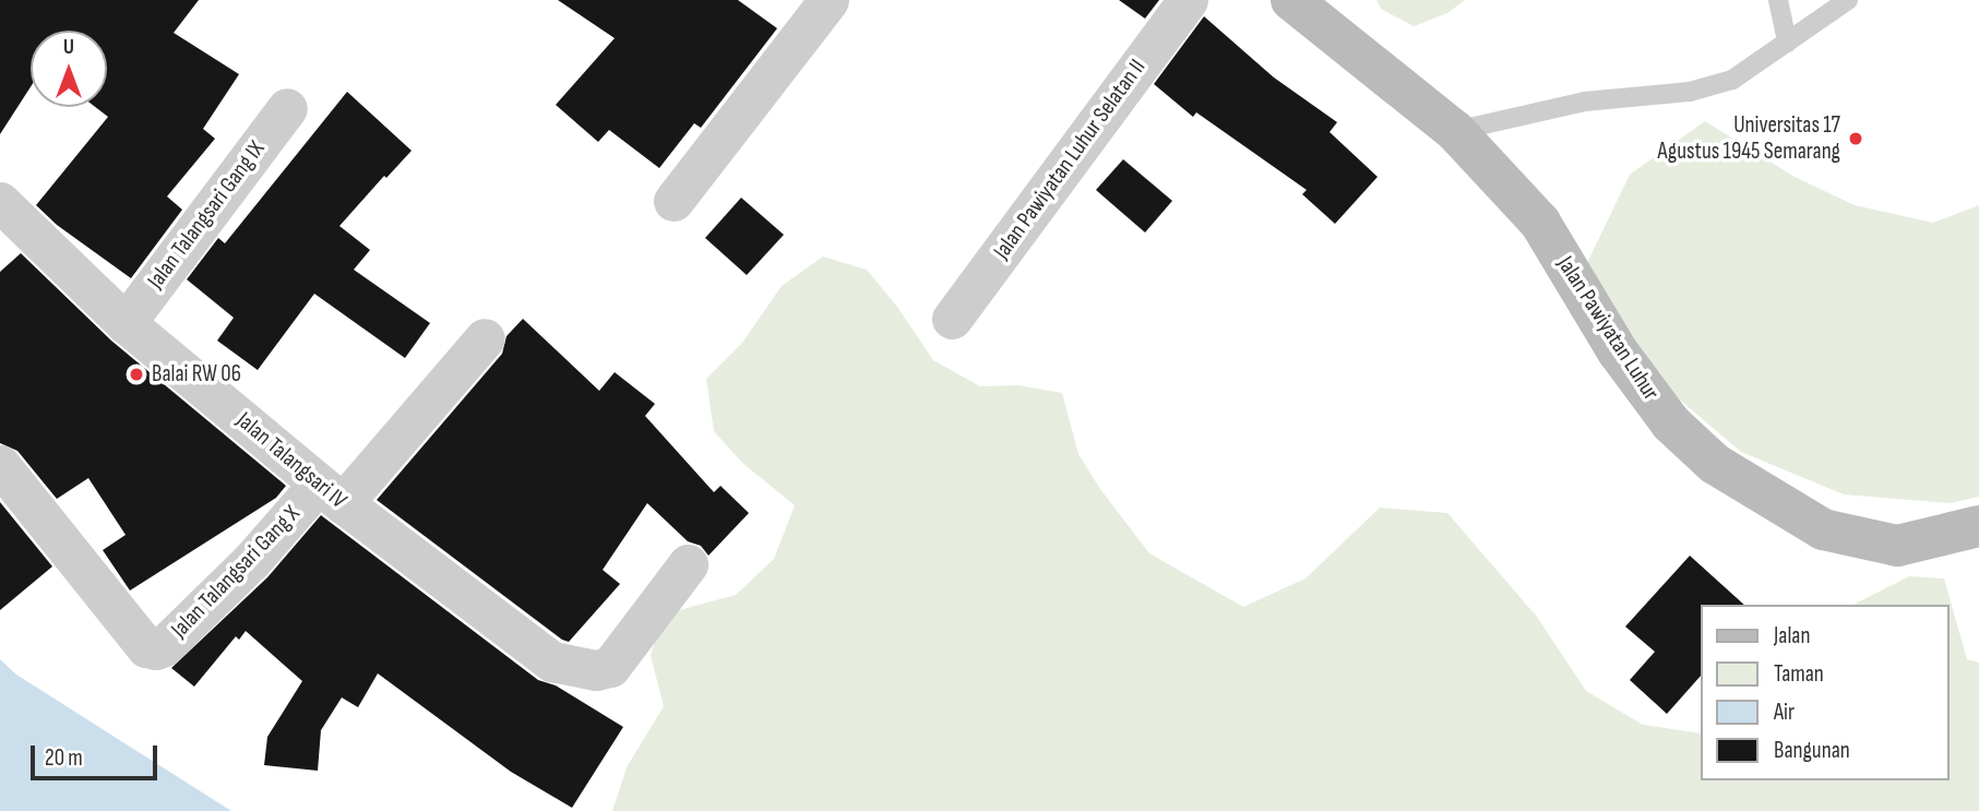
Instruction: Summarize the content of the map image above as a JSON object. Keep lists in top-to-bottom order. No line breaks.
{"streets":{"main road":["Jalan Pawiyatan Luhur"],"street":["Jalan Pawiyatan Luhur Selatan II","Jalan Talangsari Gang IX","Jalan Talangsari IV","Jalan Talangsari Gang X"]},"crossings":[["Jalan Talangsari Gang IX","Jalan Talangsari IV"],["Jalan Talangsari IV","Jalan Talangsari Gang X"]],"places":["Universitas 17 Agustus 1945 Semarang","Balai RW 06"],"legend":["Jalan","Taman","Air","Bangunan"],"scale_bar":"20 m","north":"top"}
